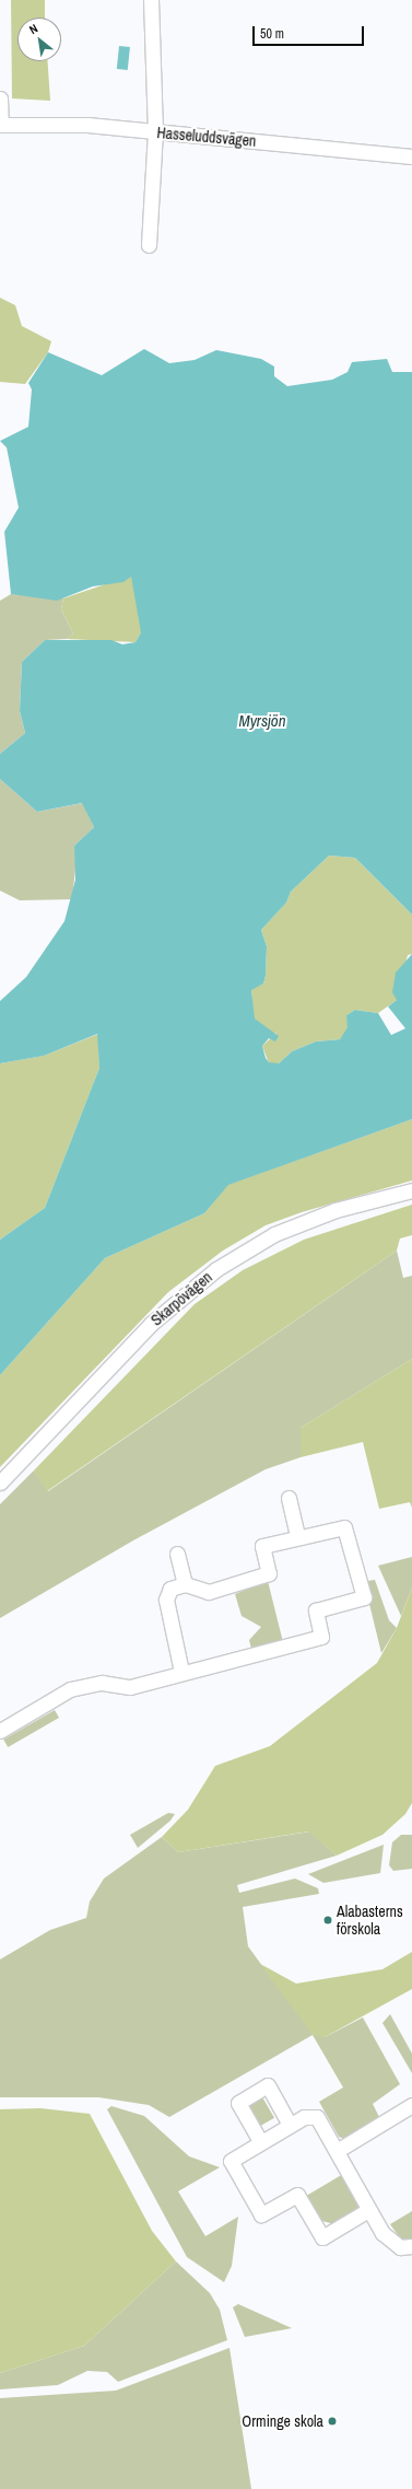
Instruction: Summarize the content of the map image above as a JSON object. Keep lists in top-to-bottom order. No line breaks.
{"streets":{"street":["Hasseluddsvägen","Skarpövägen"]},"water":["Myrsjön"],"places":["Alabasterns förskola","Orminge skola"],"scale_bar":"50 m","north":"top left"}
